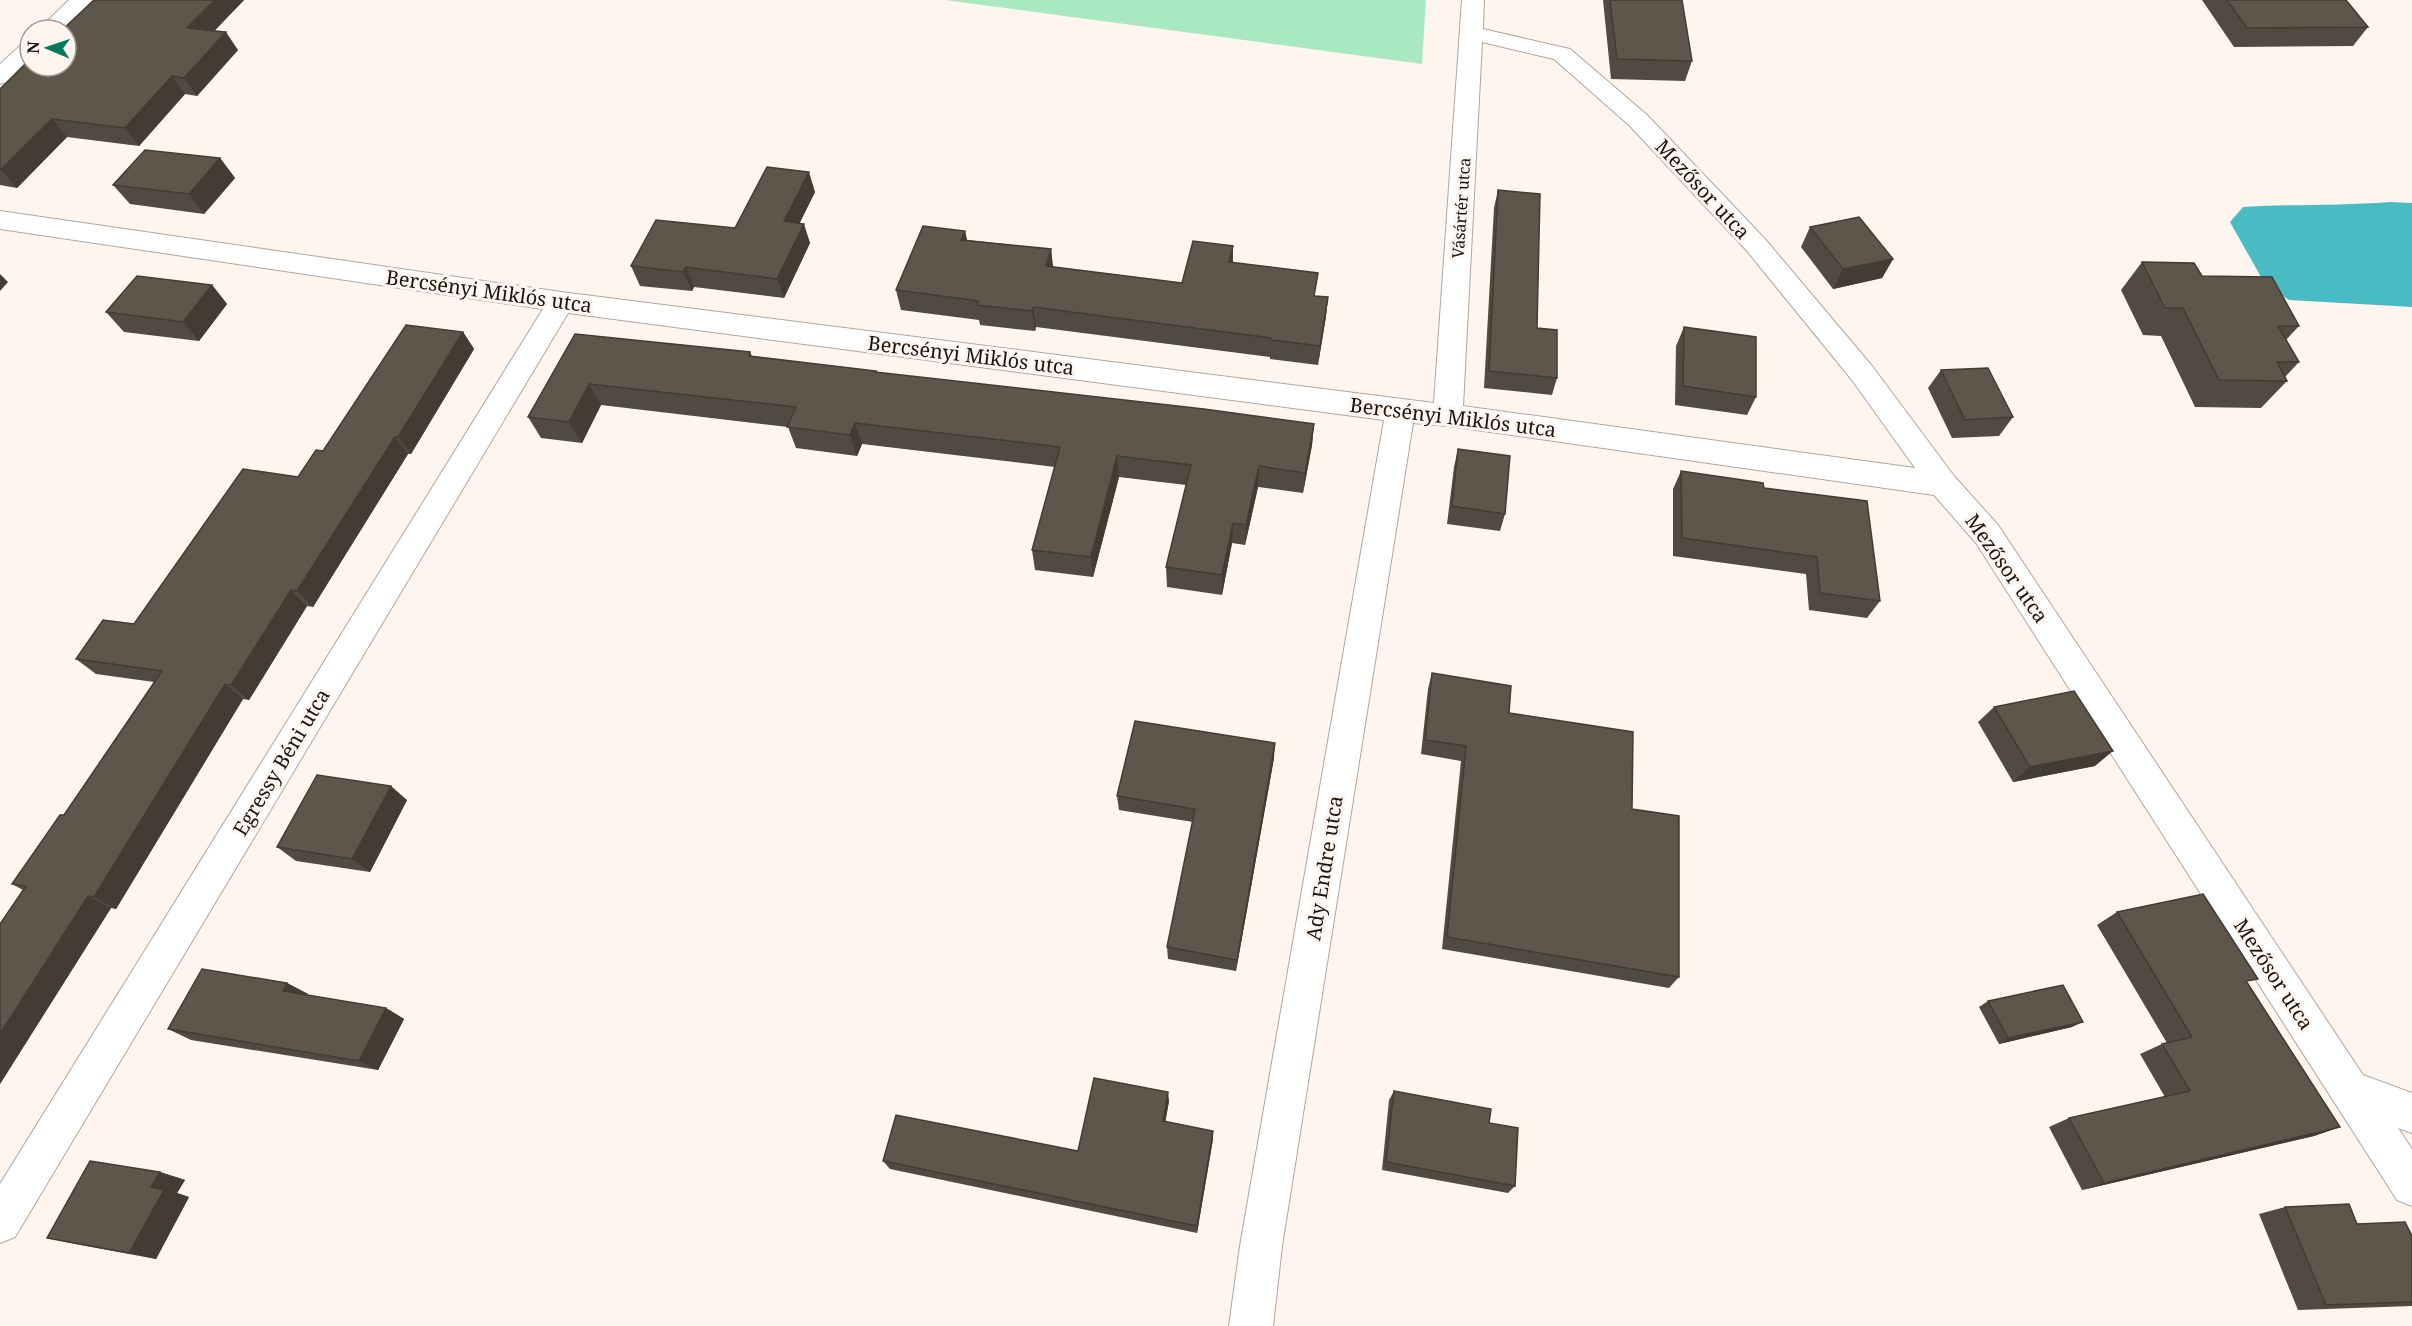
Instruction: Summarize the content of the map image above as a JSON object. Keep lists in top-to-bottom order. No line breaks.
{"streets":{"street":["Mezősor utca","Vásártér utca","Bercsényi Miklós utca","Egressy Béni utca","Ady Endre utca"]},"crossings":[["Mezősor utca","Vásártér utca"],["Mezősor utca","Bercsényi Miklós utca"],["Vásártér utca","Bercsényi Miklós utca"],["Bercsényi Miklós utca","Egressy Béni utca"],["Bercsényi Miklós utca","Ady Endre utca"]],"north":"left"}
